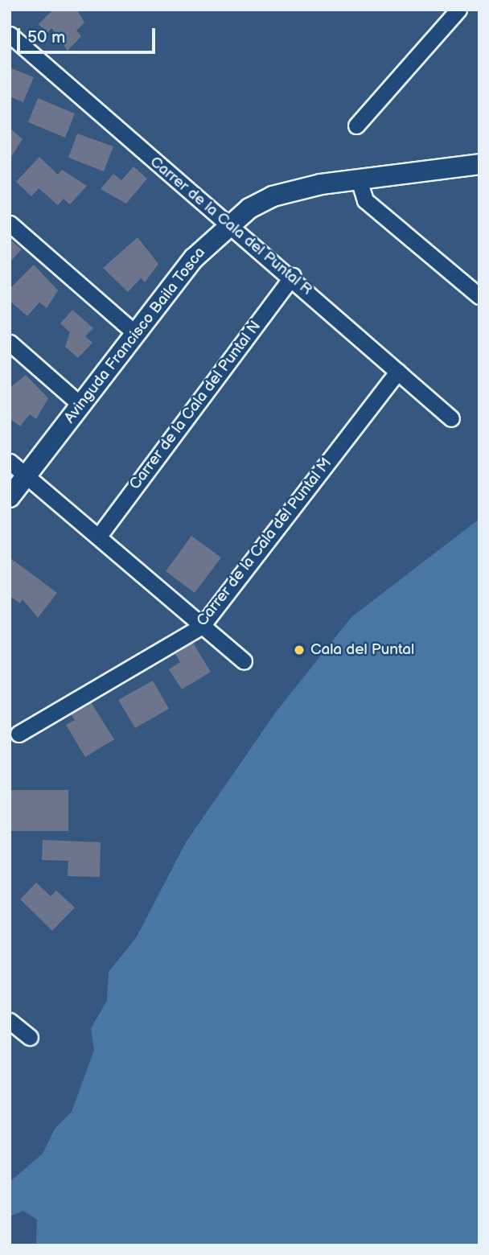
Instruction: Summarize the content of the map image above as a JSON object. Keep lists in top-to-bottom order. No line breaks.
{"streets":{"street":["Carrer de la Cala del Puntal R","Avinguda Francisco Baila Tosca","Carrer de la Cala del Puntal N","Carrer de la Cala del Puntal M"]},"crossings":[["Carrer de la Cala del Puntal R","Avinguda Francisco Baila Tosca"],["Carrer de la Cala del Puntal R","Carrer de la Cala del Puntal N"],["Carrer de la Cala del Puntal R","Carrer de la Cala del Puntal M"]],"places":["Cala del Puntal"],"scale_bar":"50 m"}
